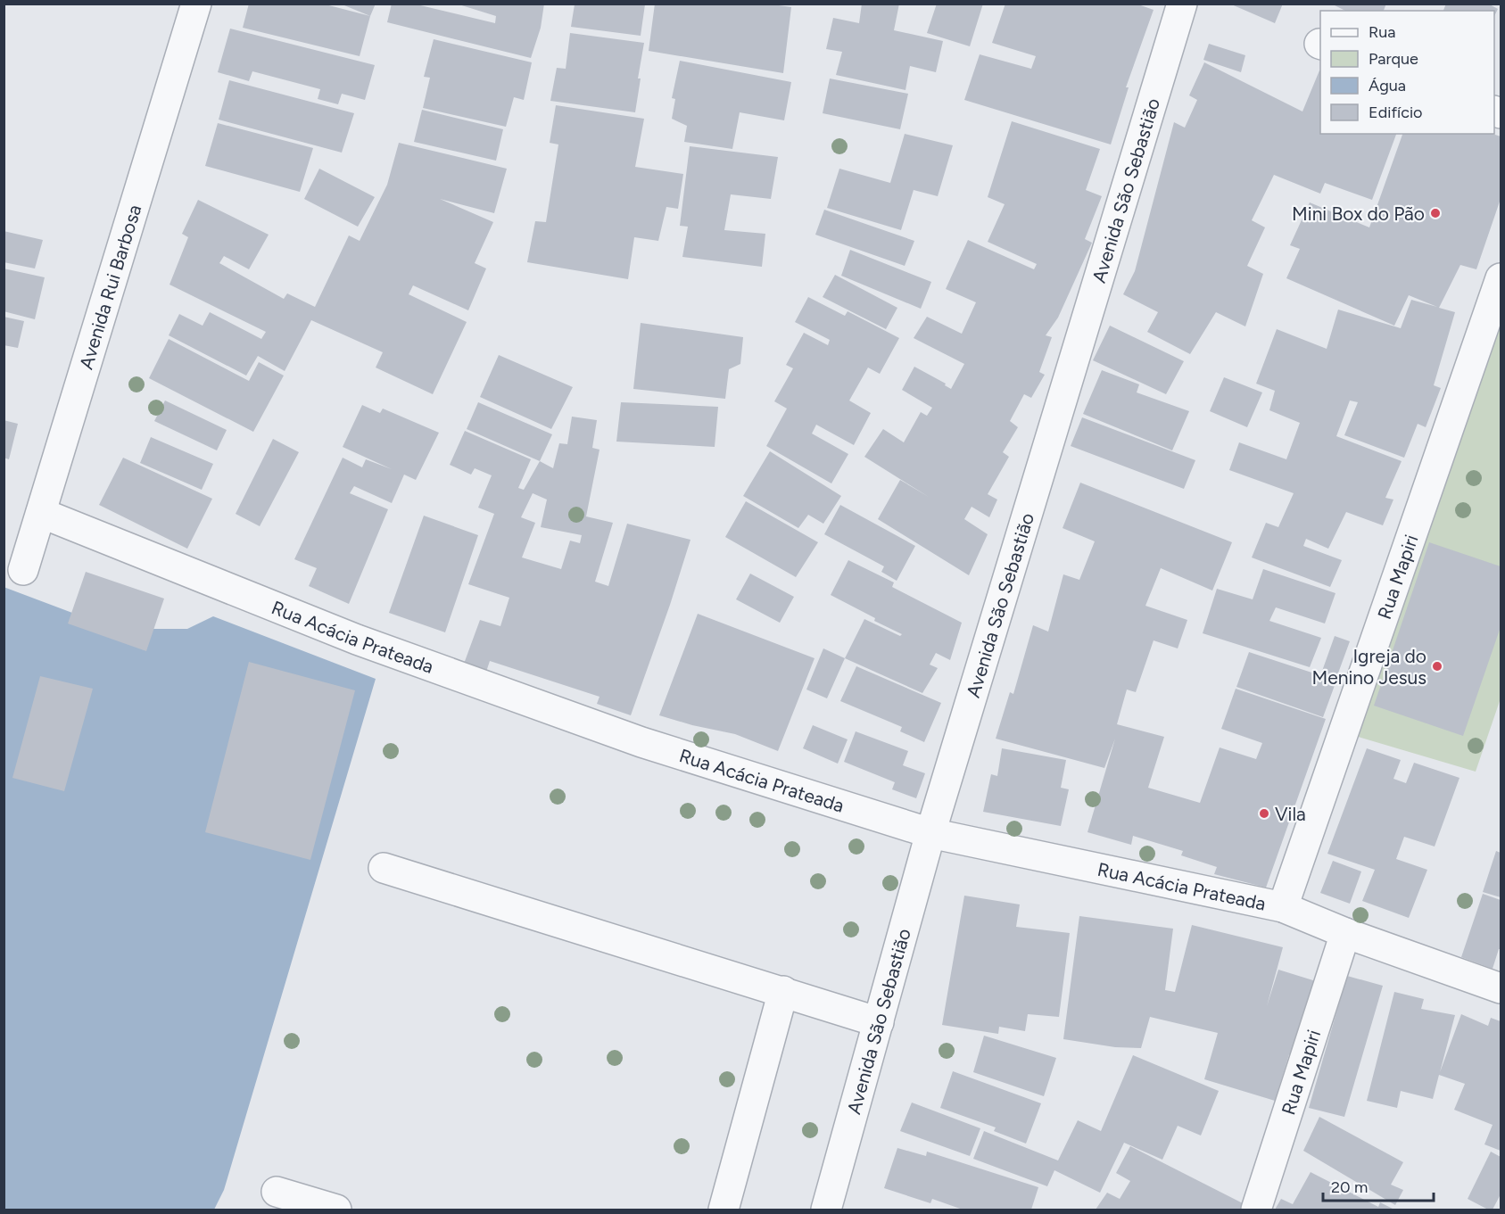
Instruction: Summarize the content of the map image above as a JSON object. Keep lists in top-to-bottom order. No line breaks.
{"streets":{"street":["Avenida São Sebastião","Avenida Rui Barbosa","Rua Mapiri","Rua Acácia Prateada"]},"crossings":[["Avenida São Sebastião","Rua Acácia Prateada"],["Avenida Rui Barbosa","Rua Acácia Prateada"],["Rua Mapiri","Rua Acácia Prateada"]],"places":["Mini Box do Pão","Igreja do Menino Jesus","Vila"],"legend":["Rua","Parque","Água","Edifício"],"scale_bar":"20 m"}
